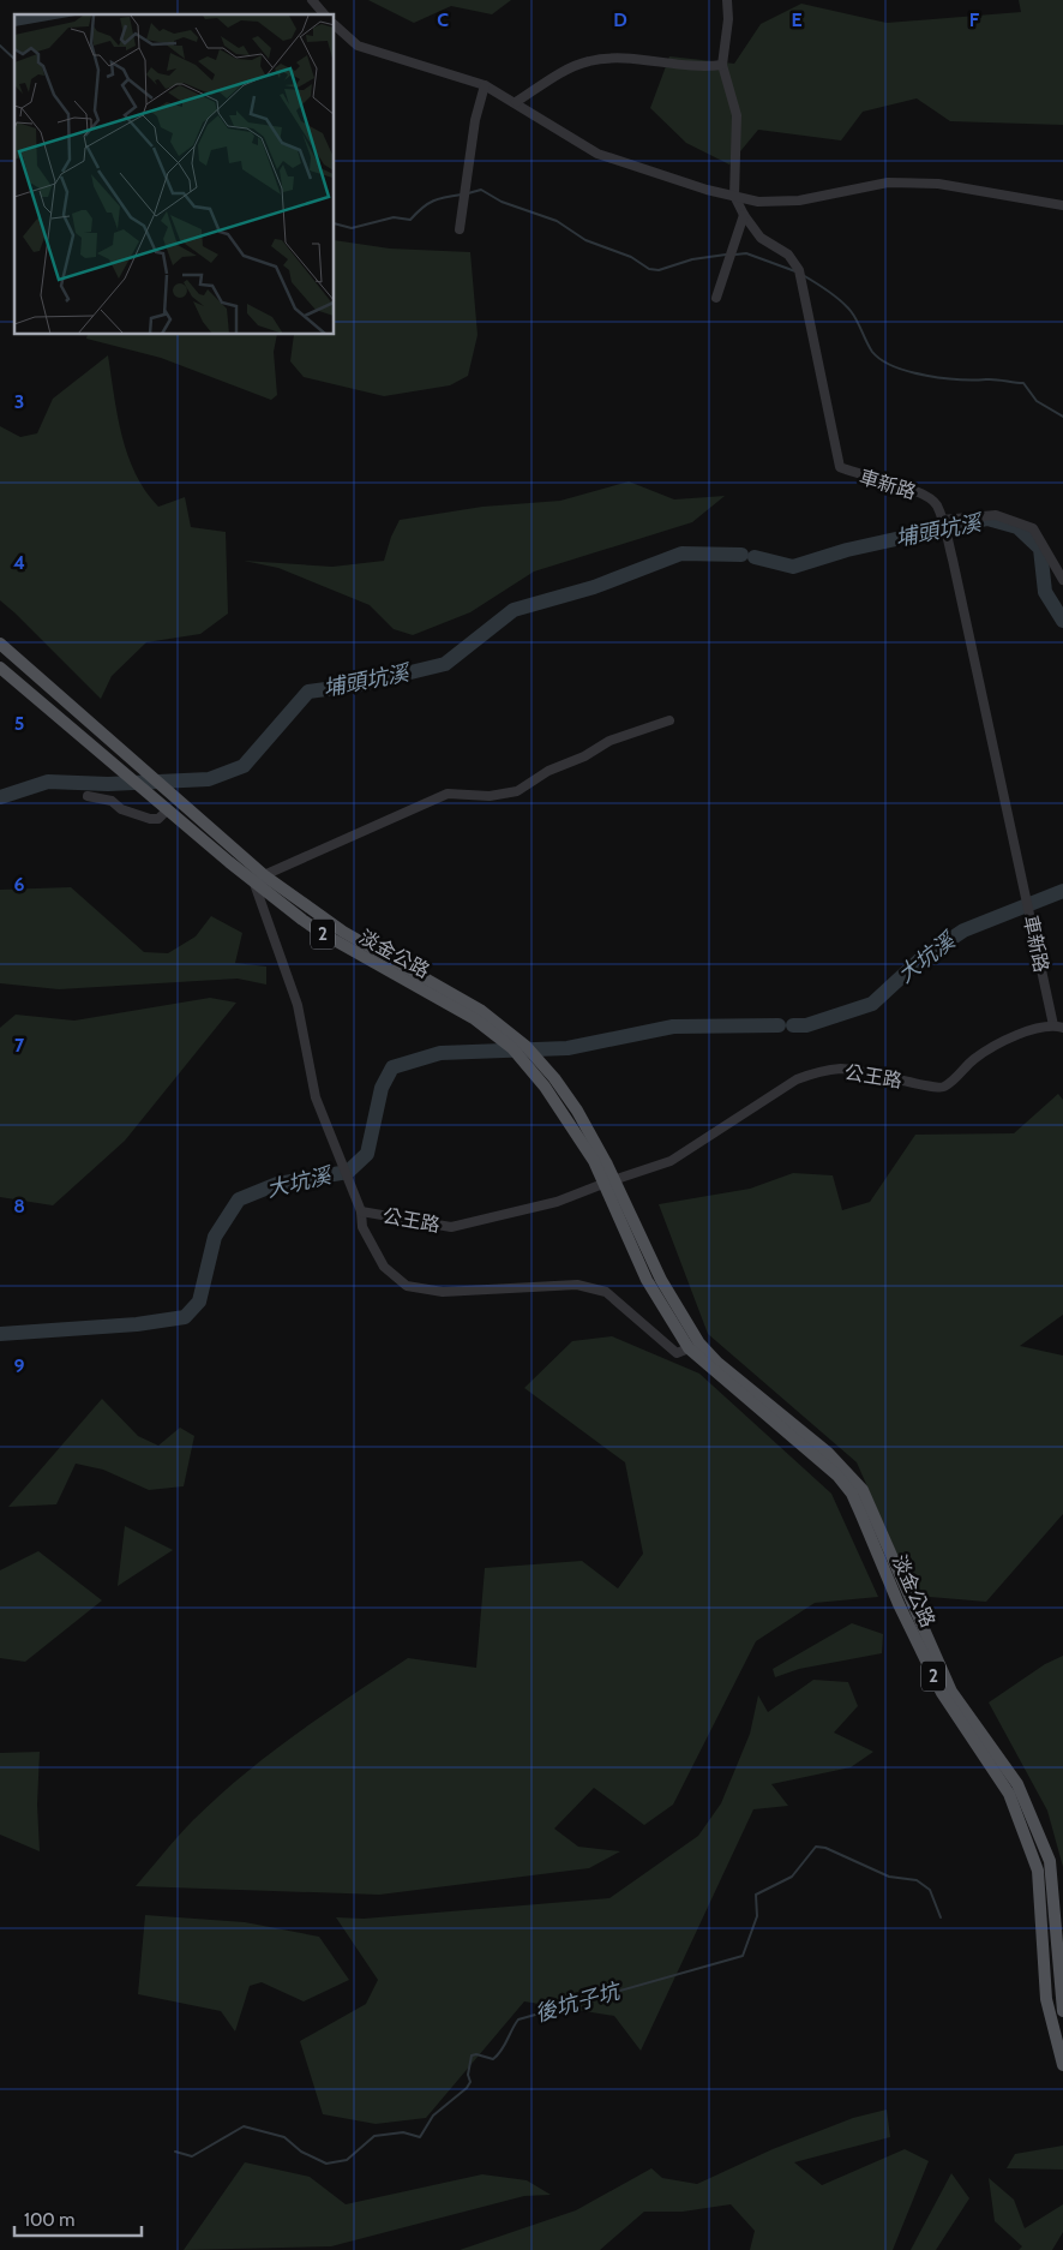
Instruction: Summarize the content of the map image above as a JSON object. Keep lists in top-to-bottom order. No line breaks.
{"streets":{"main road":["2","淡金公路"],"street":["車新路","公王路"]},"crossings":[["車新路","公王路"],["2","淡金公路"]],"water":["埔頭坑溪","大坑溪","後坑子坑"],"scale_bar":"100 m","grid":{"columns":["C","D","E","F"],"rows":["3","4","5","6","7","8","9"]}}
